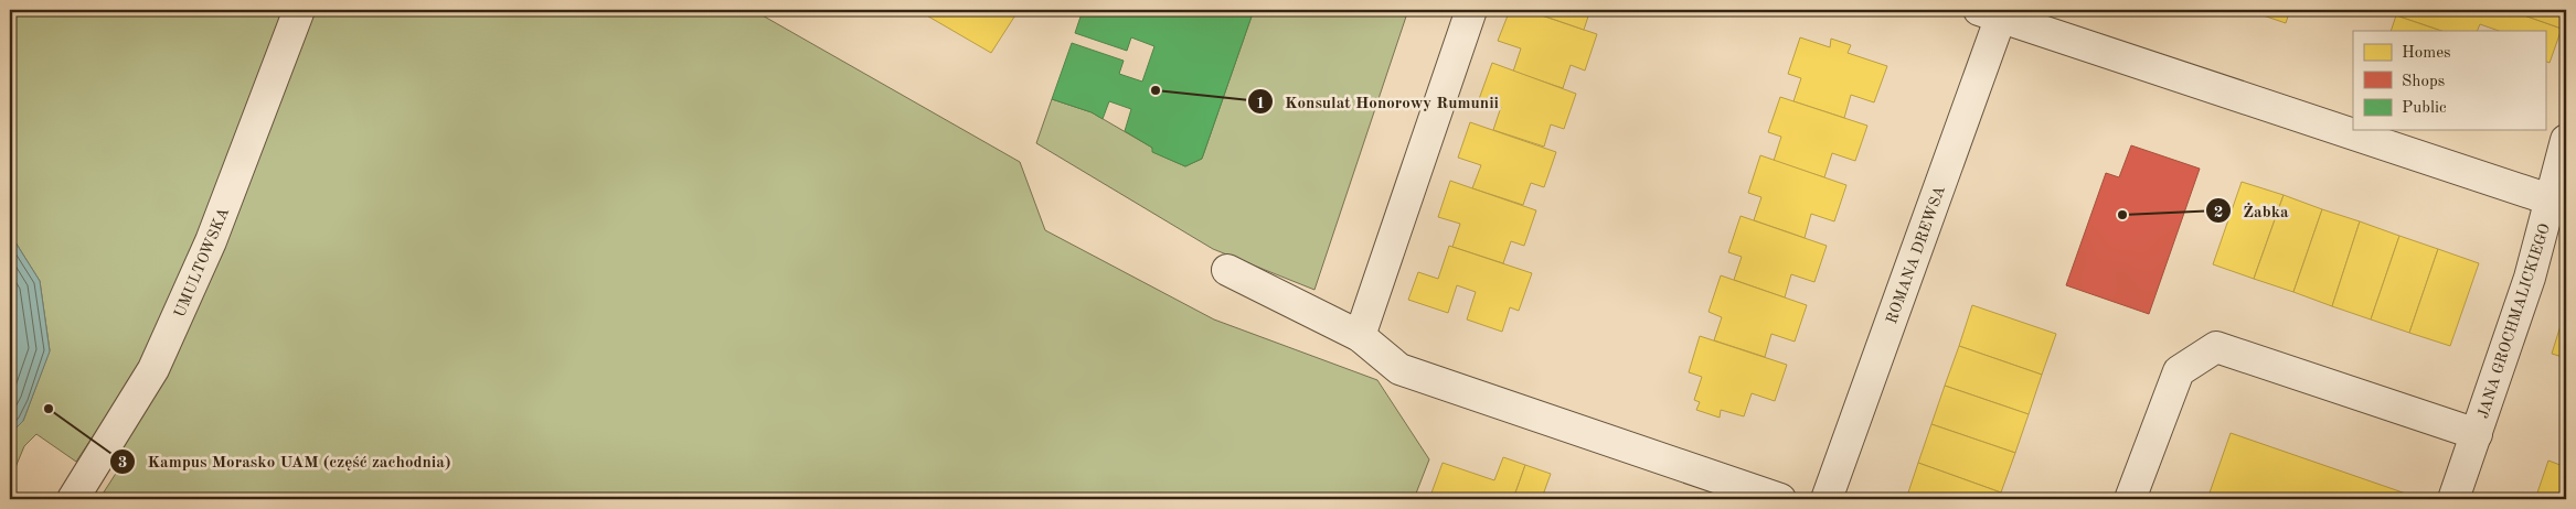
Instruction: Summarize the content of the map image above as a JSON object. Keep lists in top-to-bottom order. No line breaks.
{"streets":{"street":["ROMANA DREWSA","UMULTOWSKA","JANA GROCHMALICKIEGO"]},"places":["Konsulat Honorowy Rumunii","Żabka","Kampus Morasko UAM (część zachodnia)"],"legend":["Homes","Shops","Public"]}
